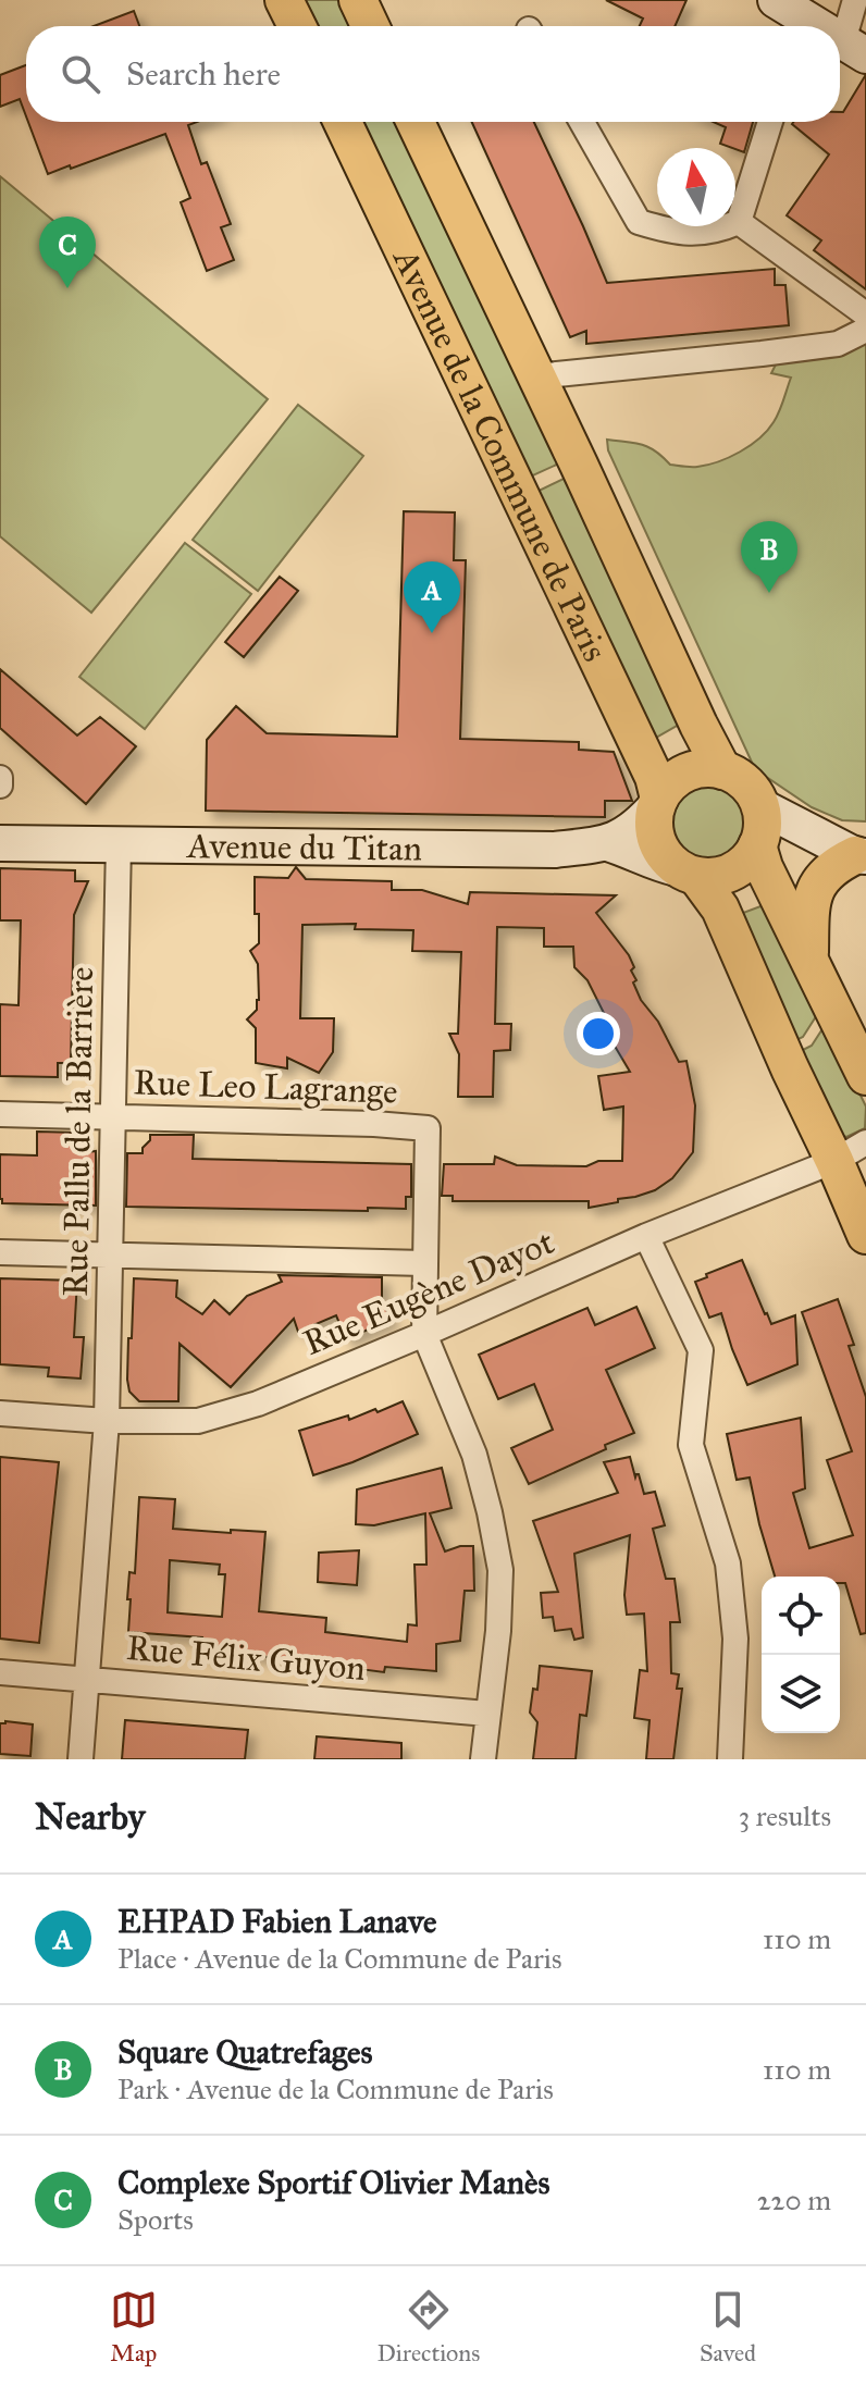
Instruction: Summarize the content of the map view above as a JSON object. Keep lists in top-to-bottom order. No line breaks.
{"streets":{"main road":["Avenue de la Commune de Paris"],"street":["Avenue du Titan","Rue Leo Lagrange","Rue Pallu de la Barrière","Rue Eugène Dayot","Rue Félix Guyon"]},"crossings":[["Avenue de la Commune de Paris","Avenue du Titan"],["Avenue du Titan","Rue Pallu de la Barrière"],["Rue Leo Lagrange","Rue Pallu de la Barrière"],["Rue Leo Lagrange","Rue Eugène Dayot"],["Rue Pallu de la Barrière","Rue Eugène Dayot"],["Rue Pallu de la Barrière","Rue Félix Guyon"]],"north":"top","page":{"search":"Search here","pins":["C","B","A"],"heading":["Nearby","3 results"],"list":[{"mark":"A","name":"EHPAD Fabien Lanave","note":"Place · Avenue de la Commune de Paris","value":"110 m"},{"mark":"B","name":"Square Quatrefages","note":"Park · Avenue de la Commune de Paris","value":"110 m"},{"mark":"C","name":"Complexe Sportif Olivier Manès","note":"Sports","value":"220 m"}],"nav":["Map","Directions","Saved"]}}
